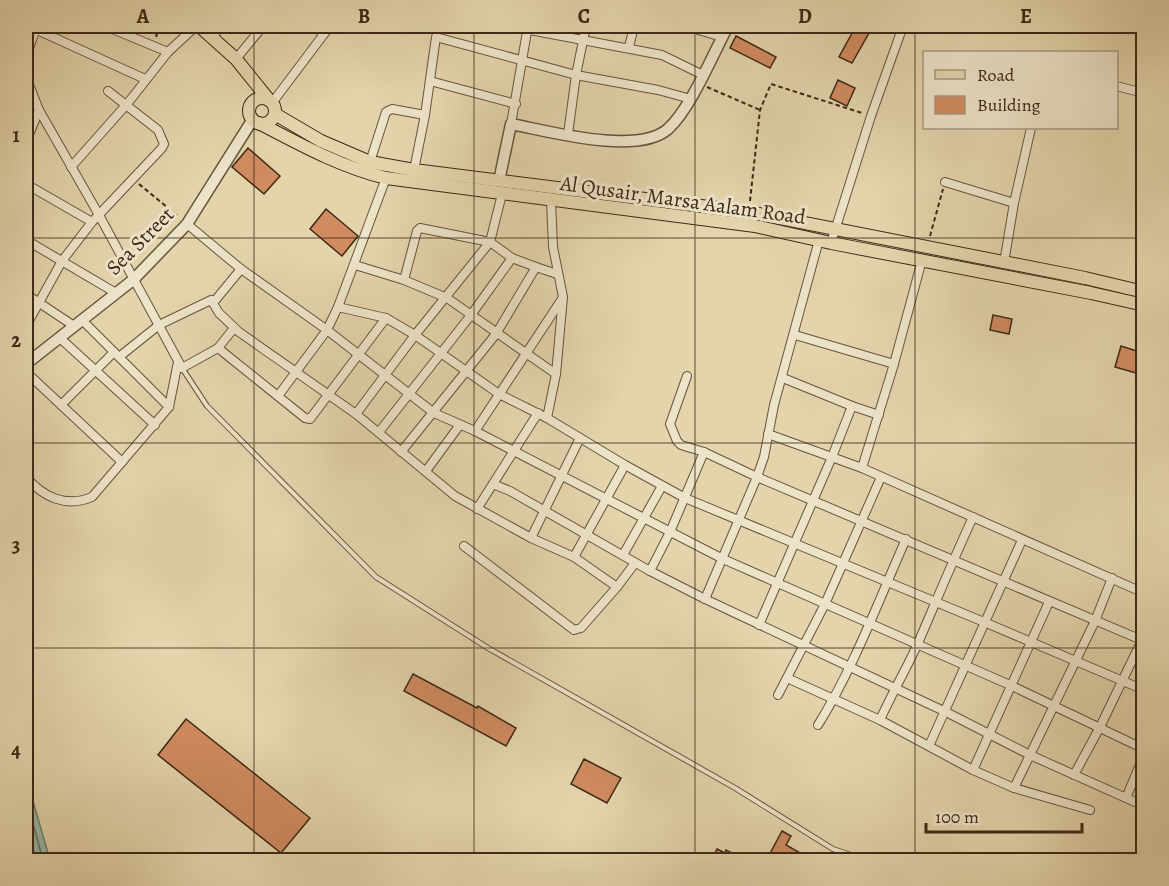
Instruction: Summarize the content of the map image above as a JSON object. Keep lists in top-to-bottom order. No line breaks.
{"streets":{"main road":["Al Qusair, Marsa Aalam Road"],"street":["Sea Street"]},"crossings":[["Al Qusair, Marsa Aalam Road","Sea Street"]],"legend":["Road","Building"],"scale_bar":"100 m","grid":{"columns":["A","B","C","D","E"],"rows":["1","2","3","4"]}}
